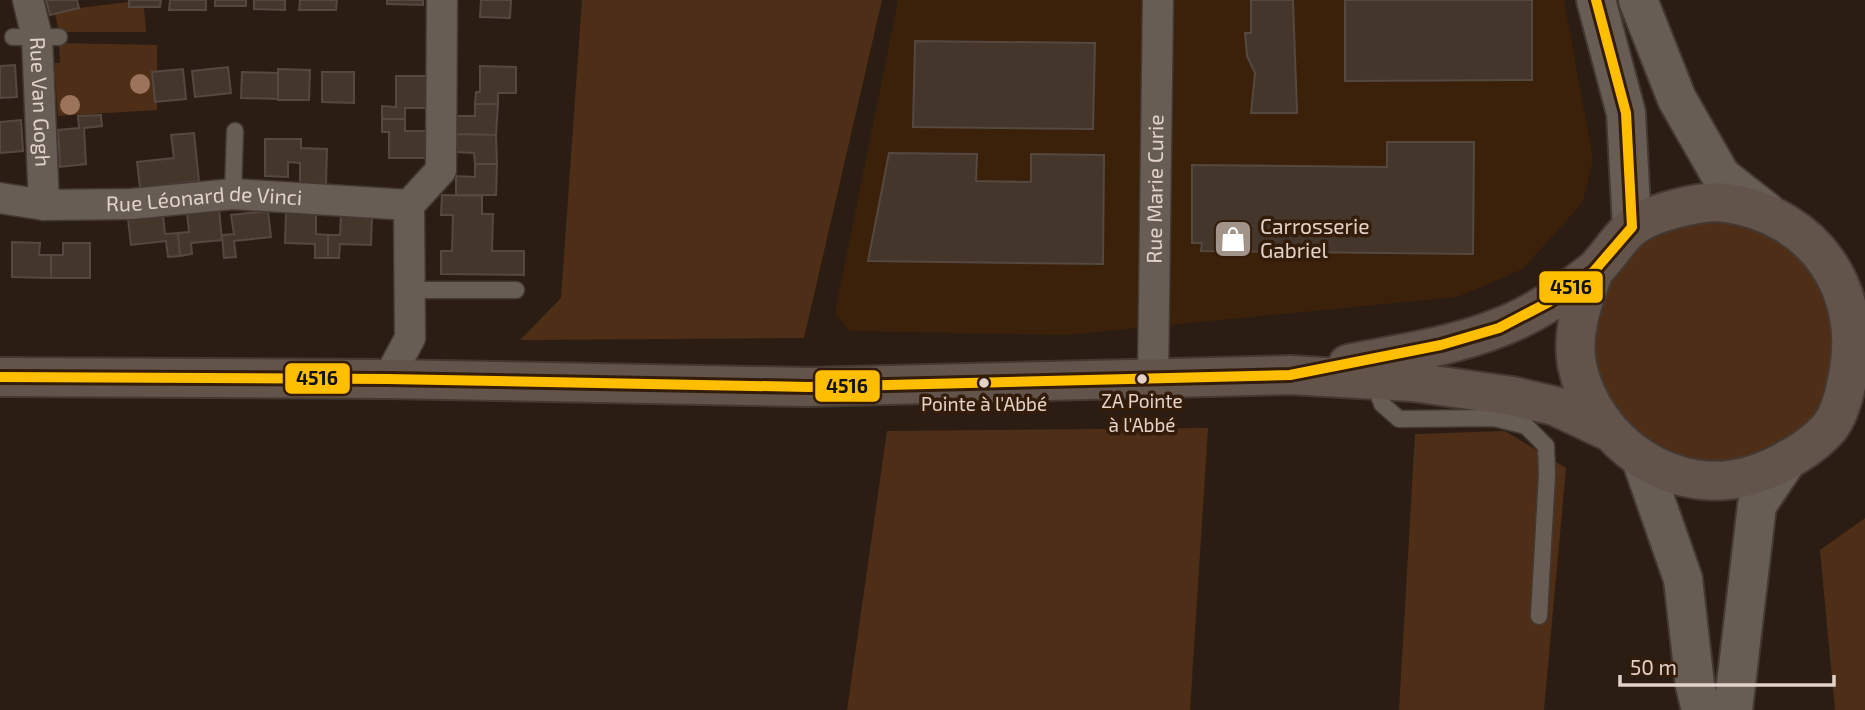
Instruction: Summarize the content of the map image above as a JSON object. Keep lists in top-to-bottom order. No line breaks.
{"streets":{"street":["Rue Van Gogh","Rue Marie Curie","Rue Léonard de Vinci"]},"crossings":[["Rue Van Gogh","Rue Léonard de Vinci"]],"places":{"shop":["Carrosserie Gabriel"],"other":["ZA Pointe à l'Abbé","Pointe à l'Abbé"]},"lines":["transit line 4516"],"scale_bar":"50 m"}
